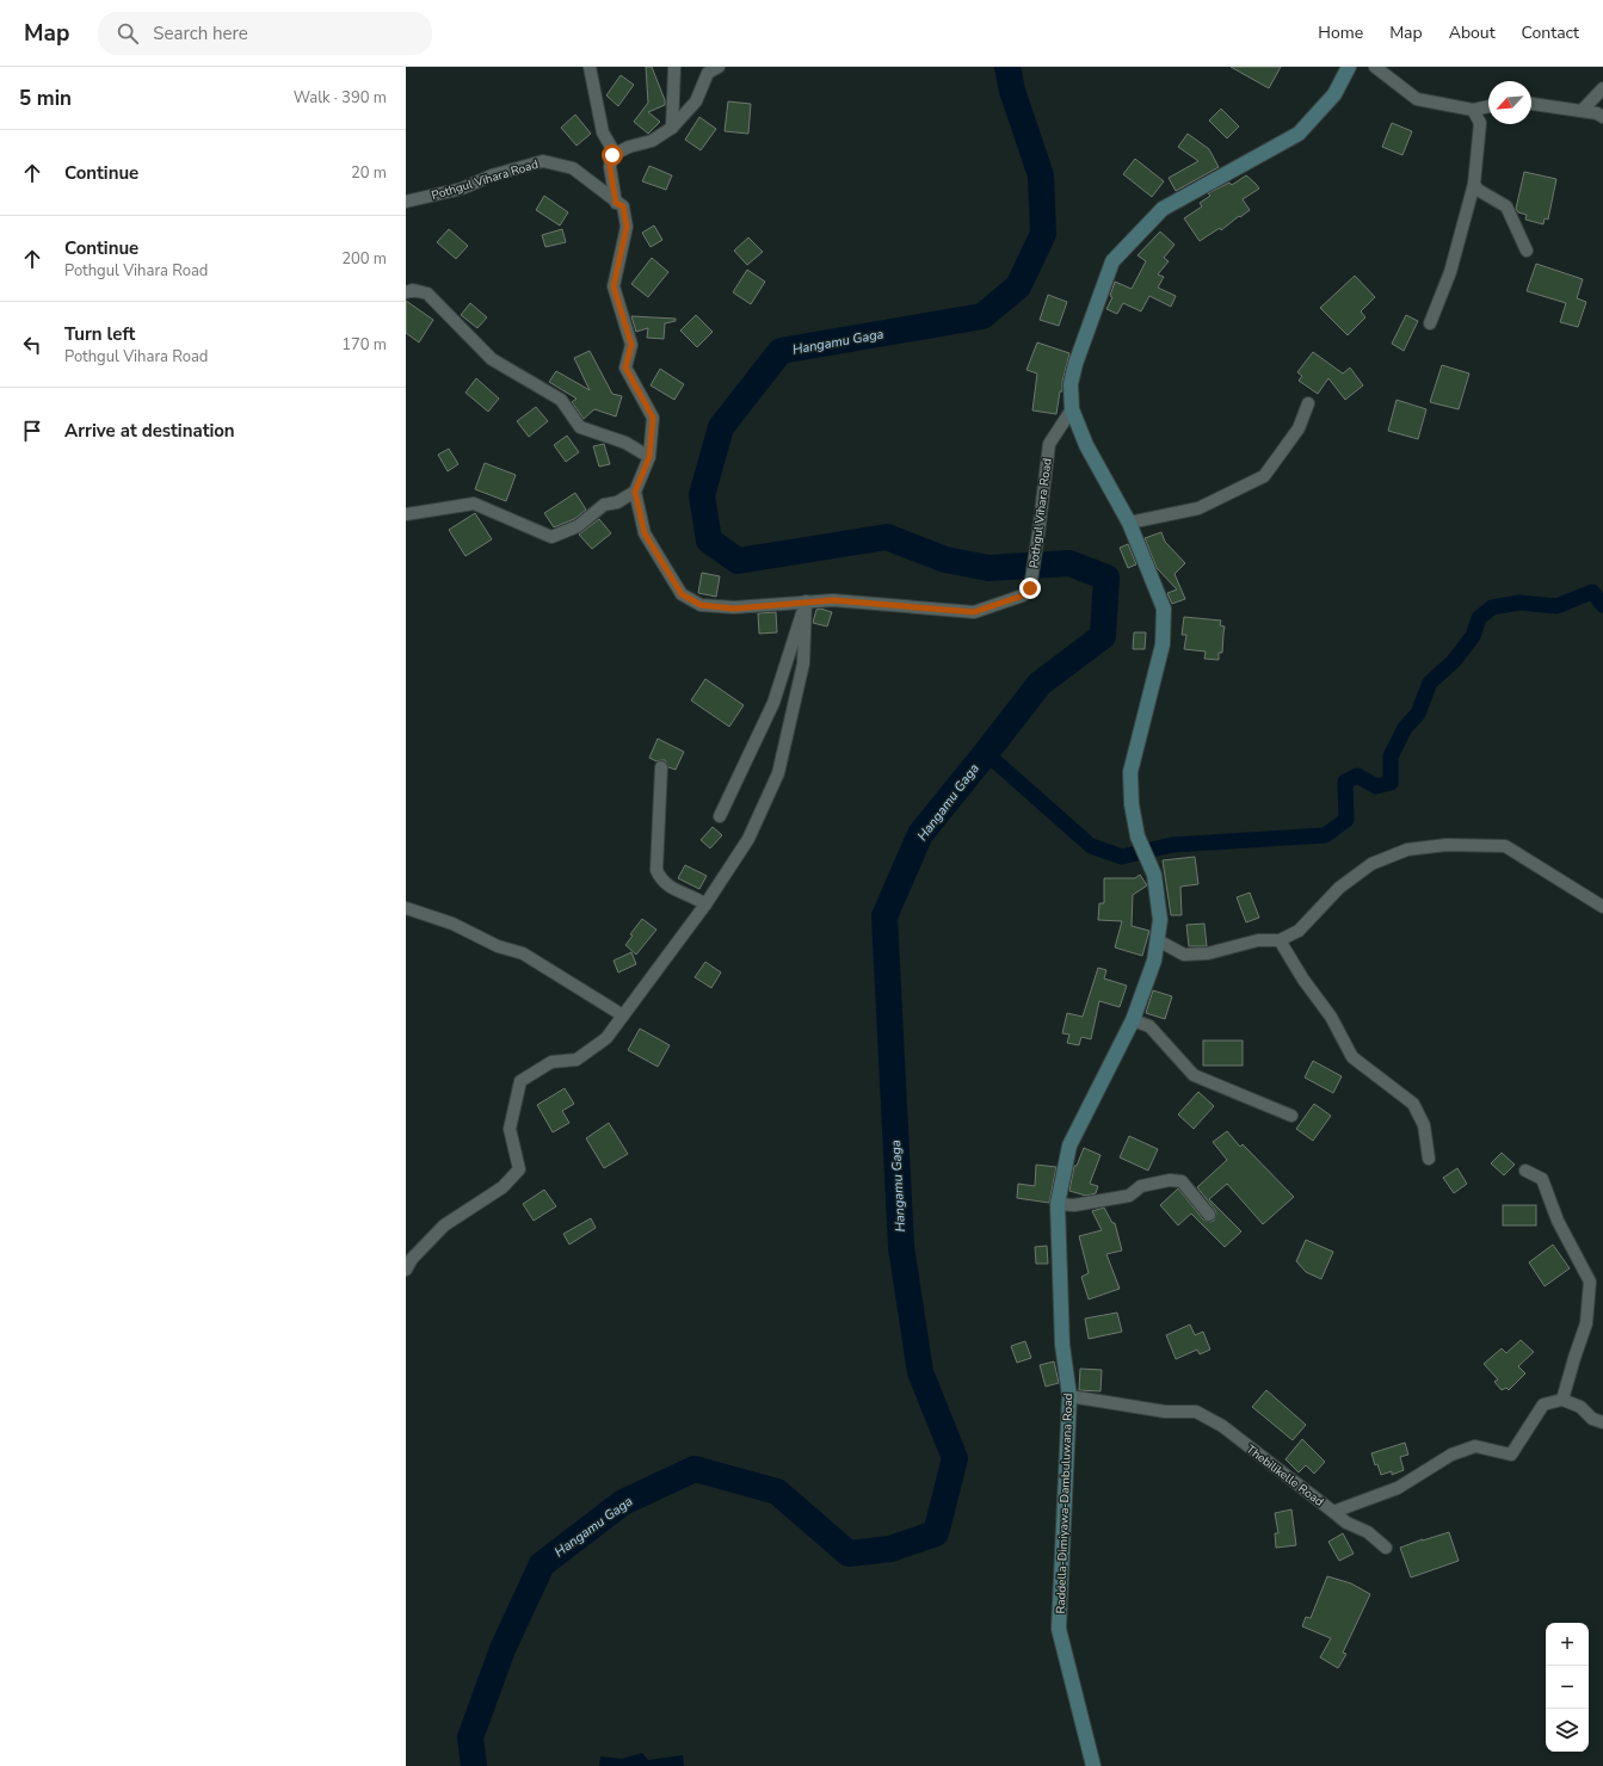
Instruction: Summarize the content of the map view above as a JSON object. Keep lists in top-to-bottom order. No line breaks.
{"streets":{"street":["Pothgul Vihara Road","Thebilikelle Road","Raddella-Dimiyawa-Dambuluwana Road"]},"crossings":[["Pothgul Vihara Road","Raddella-Dimiyawa-Dambuluwana Road"],["Thebilikelle Road","Raddella-Dimiyawa-Dambuluwana Road"]],"water":["Hangamu Gaga"],"north":"bottom left","page":{"header":"Map","search":"Search here","nav":["Home","Map","About","Contact"],"heading":["5 min","Walk · 390 m"],"list":[["Continue","20 m"],["Continue","Pothgul Vihara Road","200 m"],["Turn left","Pothgul Vihara Road","170 m"],"Arrive at destination"],"map_buttons":["+","−"]}}
